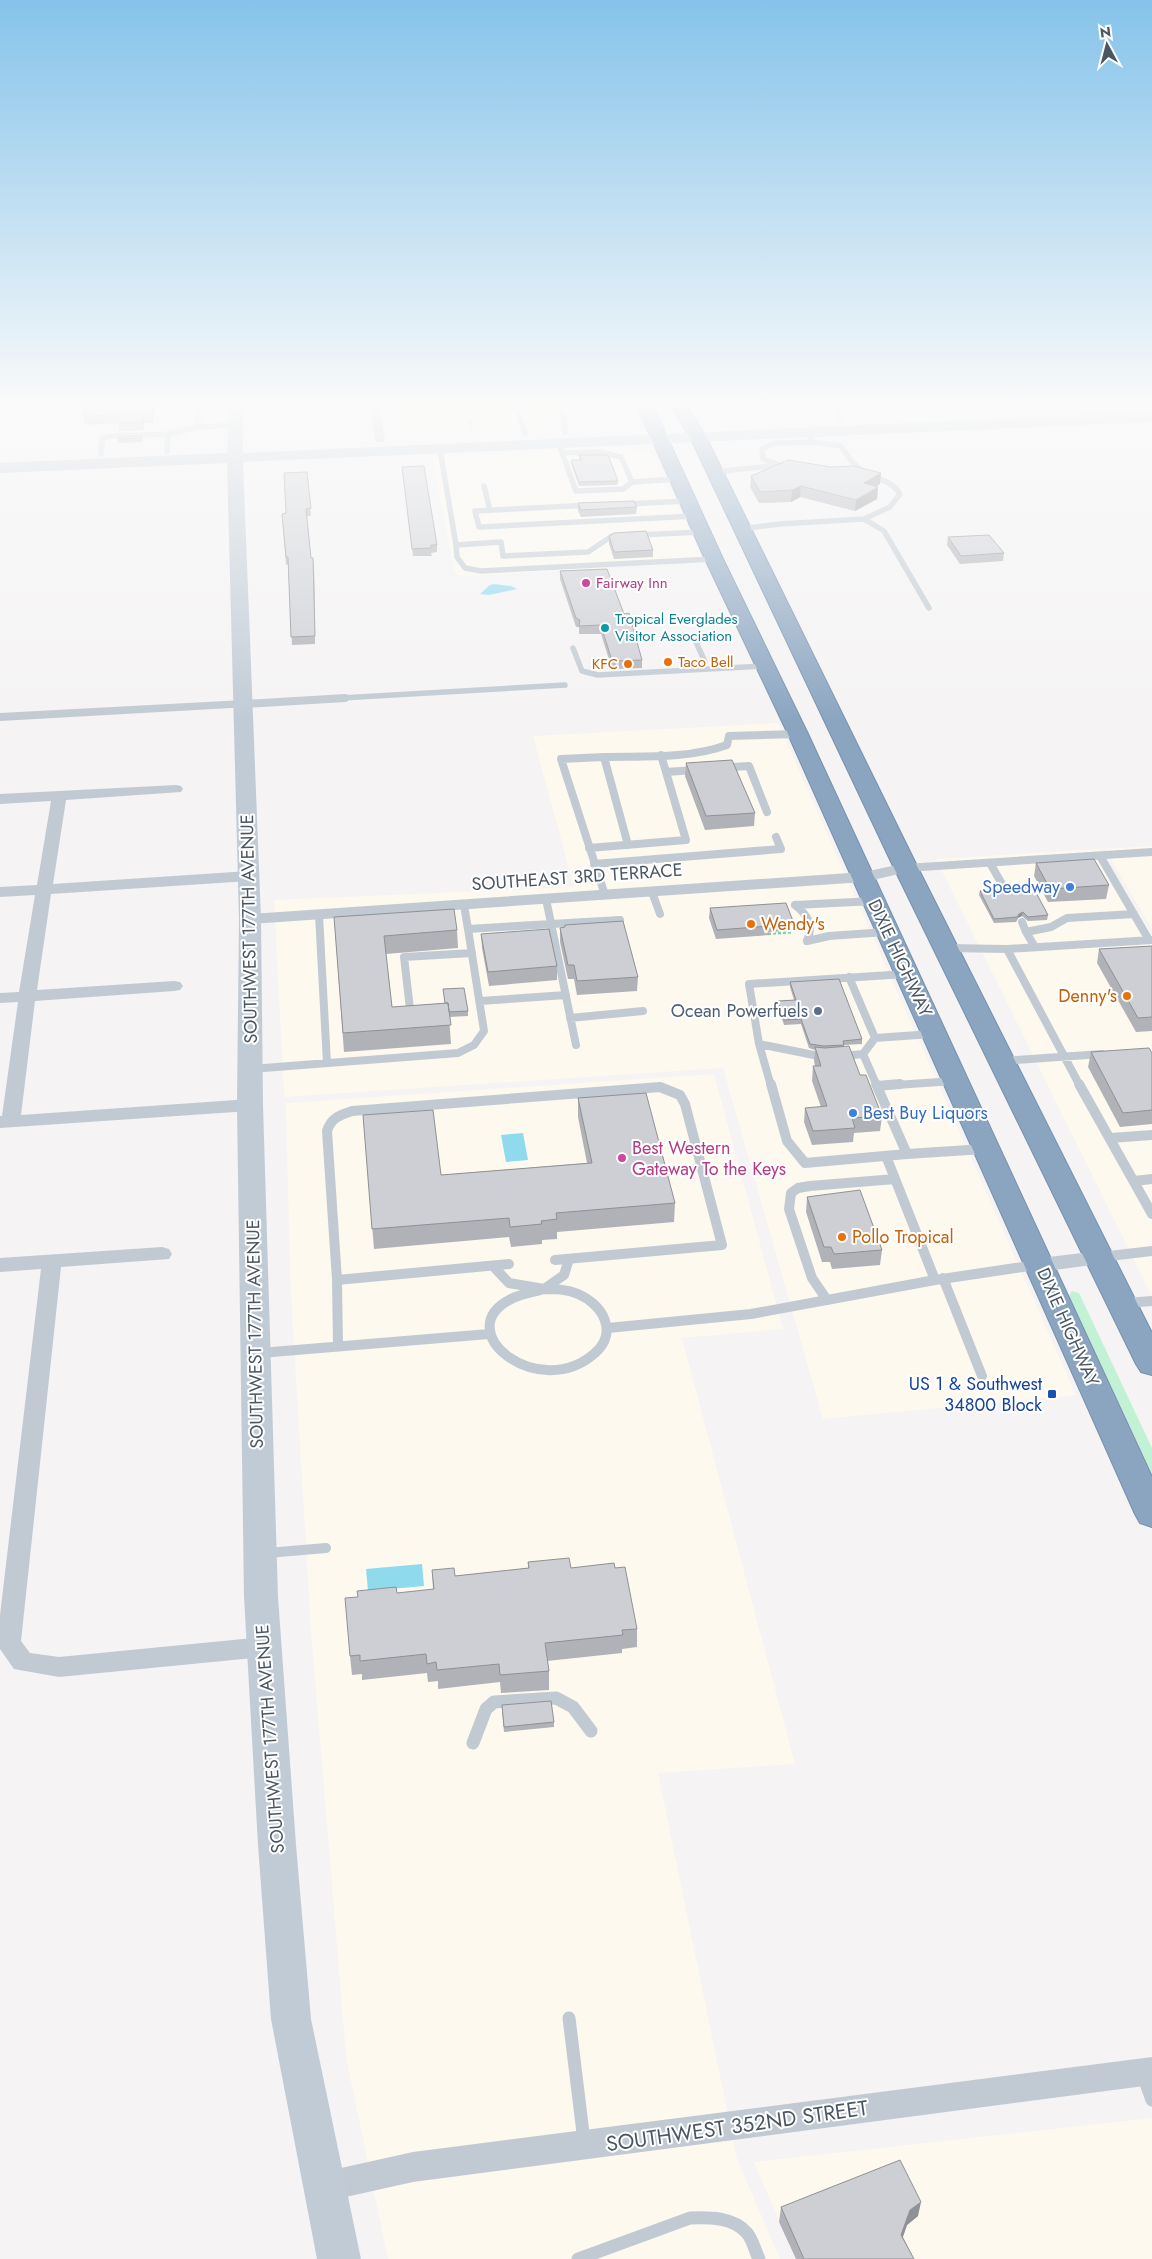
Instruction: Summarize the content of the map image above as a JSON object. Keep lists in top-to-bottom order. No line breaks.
{"streets":{"highway":["DIXIE HIGHWAY"],"main road":["SOUTHWEST 177TH AVENUE"],"street":["SOUTHEAST 3RD TERRACE","SOUTHWEST 352ND STREET"]},"crossings":[["SOUTHEAST 3RD TERRACE","SOUTHWEST 177TH AVENUE"],["SOUTHEAST 3RD TERRACE","DIXIE HIGHWAY"],["SOUTHWEST 177TH AVENUE","SOUTHWEST 352ND STREET"]],"places":{"other":["Fairway Inn","Tropical Everglades Visitor Association","Taco Bell","KFC","Speedway","Wendy's","Denny's","Ocean Powerfuels","Best Buy Liquors","Best Western Gateway To the Keys","Pollo Tropical"],"transit":["US 1 & Southwest 34800 Block"]},"north":"top"}
